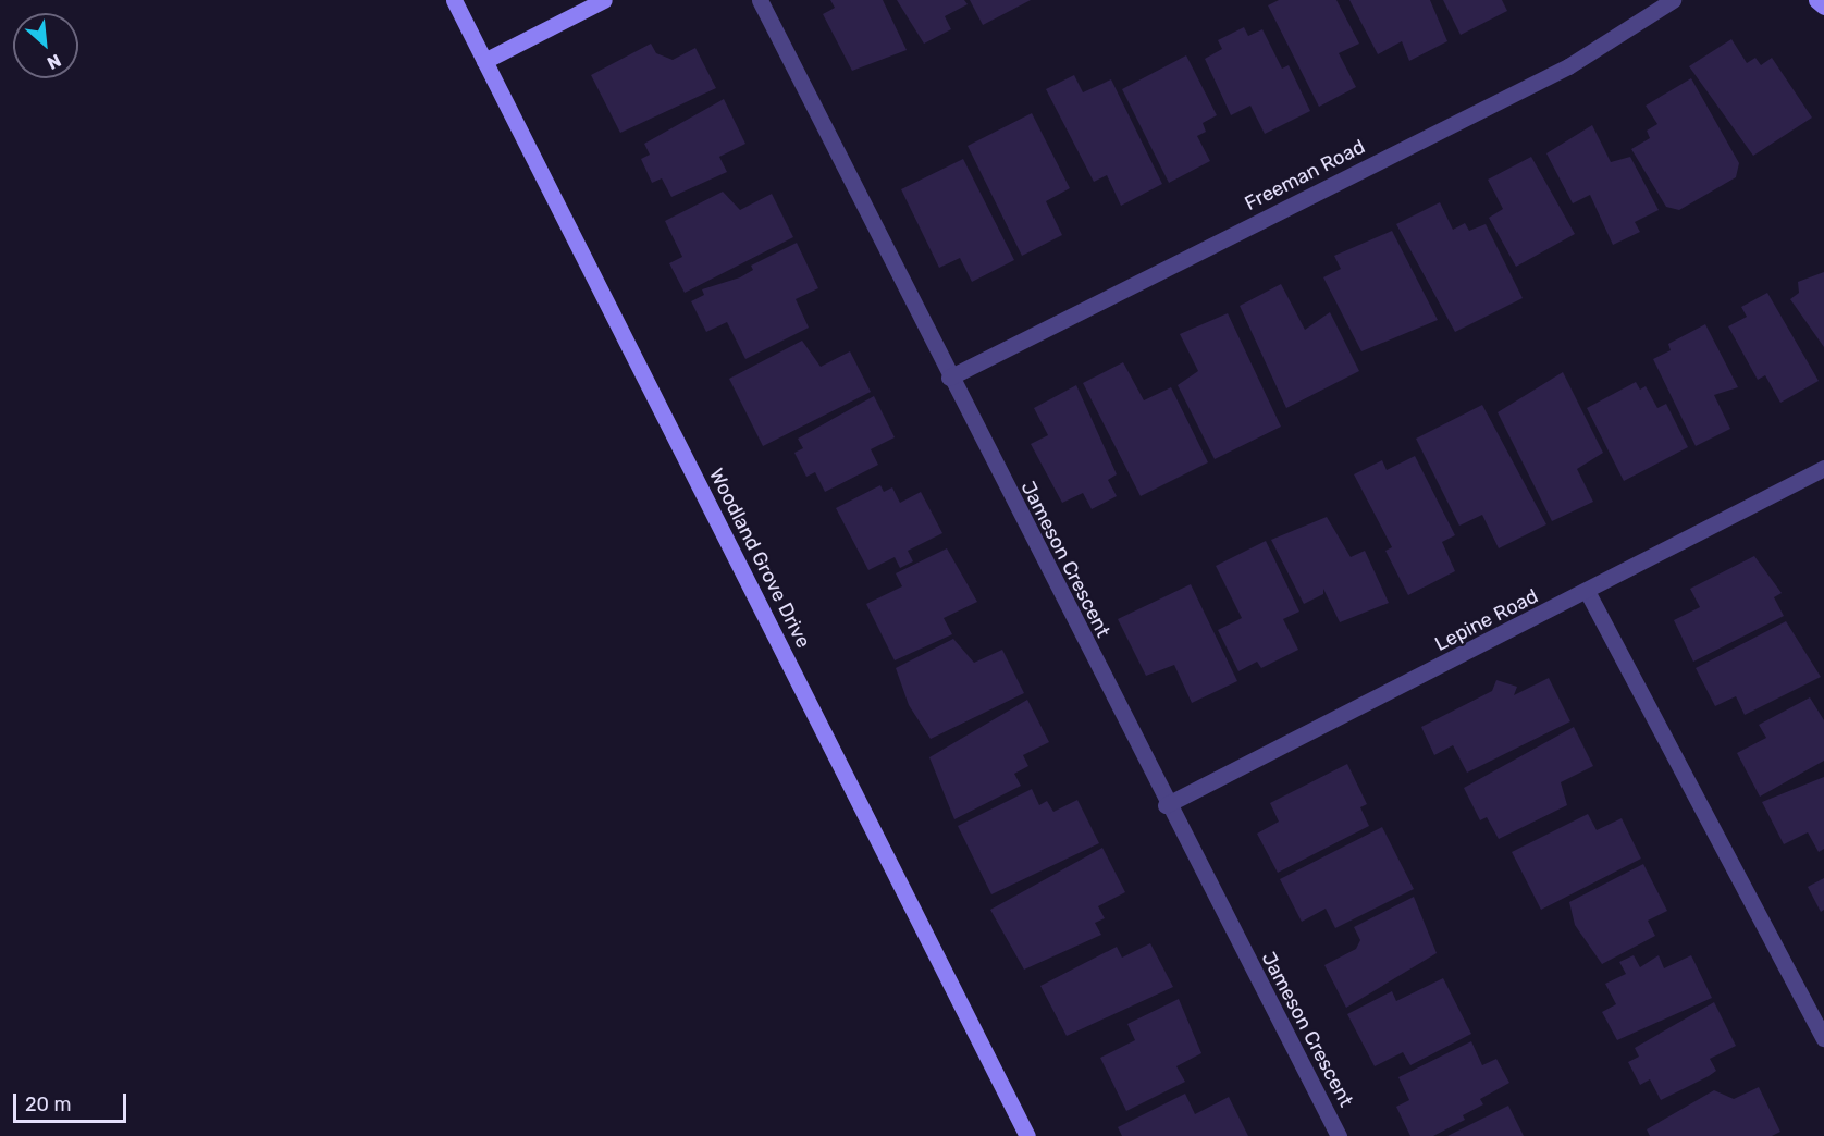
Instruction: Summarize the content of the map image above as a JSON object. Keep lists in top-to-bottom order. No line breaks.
{"streets":{"street":["Freeman Road","Woodland Grove Drive","Jameson Crescent","Lepine Road"]},"crossings":[["Freeman Road","Jameson Crescent"],["Jameson Crescent","Lepine Road"]],"scale_bar":"20 m","north":"bottom right"}
